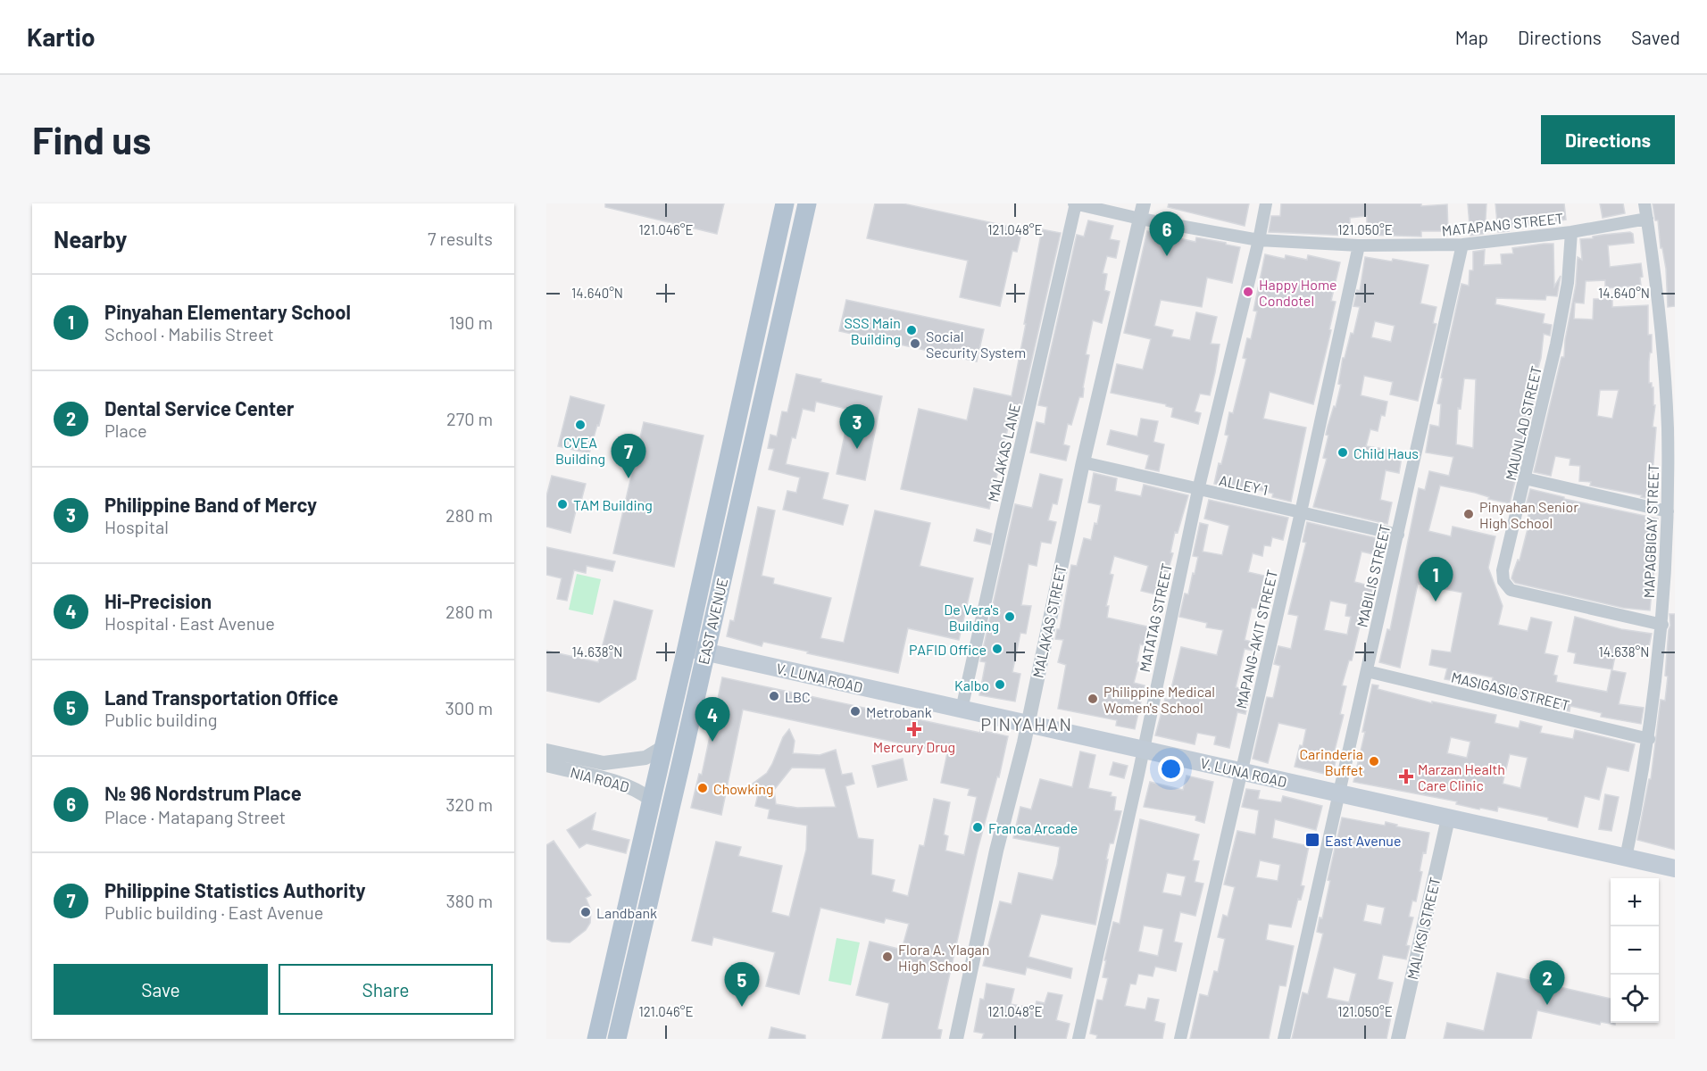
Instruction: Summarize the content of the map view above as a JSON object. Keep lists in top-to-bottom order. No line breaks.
{"streets":{"main road":["EAST AVENUE","V. LUNA ROAD"],"street":["MATAPANG STREET","MAUNLAD STREET","MALAKAS LANE","ALLEY 1","MAPAGBIGAY STREET","MABILIS STREET","MATATAG STREET","MALAKAS STREET","MAPANG-AKIT STREET","MASIGASIG STREET","NIA ROAD","MALIKSI STREET"]},"crossings":[["MATAPANG STREET","MAUNLAD STREET"],["MATAPANG STREET","MALAKAS LANE"],["MATAPANG STREET","MAPAGBIGAY STREET"],["MATAPANG STREET","MABILIS STREET"],["MATAPANG STREET","MATATAG STREET"],["MATAPANG STREET","MALAKAS STREET"],["MATAPANG STREET","MAPANG-AKIT STREET"],["MAUNLAD STREET","MAPAGBIGAY STREET"],["MALAKAS LANE","V. LUNA ROAD"],["ALLEY 1","MABILIS STREET"],["ALLEY 1","MATATAG STREET"],["ALLEY 1","MALAKAS STREET"],["ALLEY 1","MAPANG-AKIT STREET"],["MAPAGBIGAY STREET","V. LUNA ROAD"],["MAPAGBIGAY STREET","MASIGASIG STREET"],["MABILIS STREET","V. LUNA ROAD"],["MABILIS STREET","MASIGASIG STREET"],["MATATAG STREET","V. LUNA ROAD"],["EAST AVENUE","V. LUNA ROAD"],["EAST AVENUE","NIA ROAD"],["MALAKAS STREET","V. LUNA ROAD"],["MAPANG-AKIT STREET","V. LUNA ROAD"],["V. LUNA ROAD","MALIKSI STREET"]],"districts":["PINYAHAN"],"places":{"other":["Happy Home Condotel","SSS Main Building","Social Security System","CVEA Building","Child Haus","TAM Building","Pinyahan Senior High School","De Vera's Building","PAFID Office","Kalbo","LBC","Philippine Medical Women's School","Metrobank","Carinderia Buffet","Chowking","Franca Arcade","Landbank","Flora A. Ylagan High School"],"health":["Mercury Drug","Marzan Health Care Clinic"],"transit":["East Avenue"]},"page":{"header":"Kartio","nav":["Map","Directions","Saved"],"buttons":["Directions",["Save","Share"]],"title":"Find us","heading":["Nearby","7 results"],"pins":["6","3","7","1","4","2","5"],"list":[{"mark":"1","name":"Pinyahan Elementary School","note":"School · Mabilis Street","value":"190 m"},{"mark":"2","name":"Dental Service Center","note":"Place","value":"270 m"},{"mark":"3","name":"Philippine Band of Mercy","note":"Hospital","value":"280 m"},{"mark":"4","name":"Hi-Precision","note":"Hospital · East Avenue","value":"280 m"},{"mark":"5","name":"Land Transportation Office","note":"Public building","value":"300 m"},{"mark":"6","name":"№ 96 Nordstrum Place","note":"Place · Matapang Street","value":"320 m"},{"mark":"7","name":"Philippine Statistics Authority","note":"Public building · East Avenue","value":"380 m"}],"map_buttons":["+","−"]},"coordinates":["121.046°E","121.048°E","121.050°E","14.640°N","14.638°N"]}
